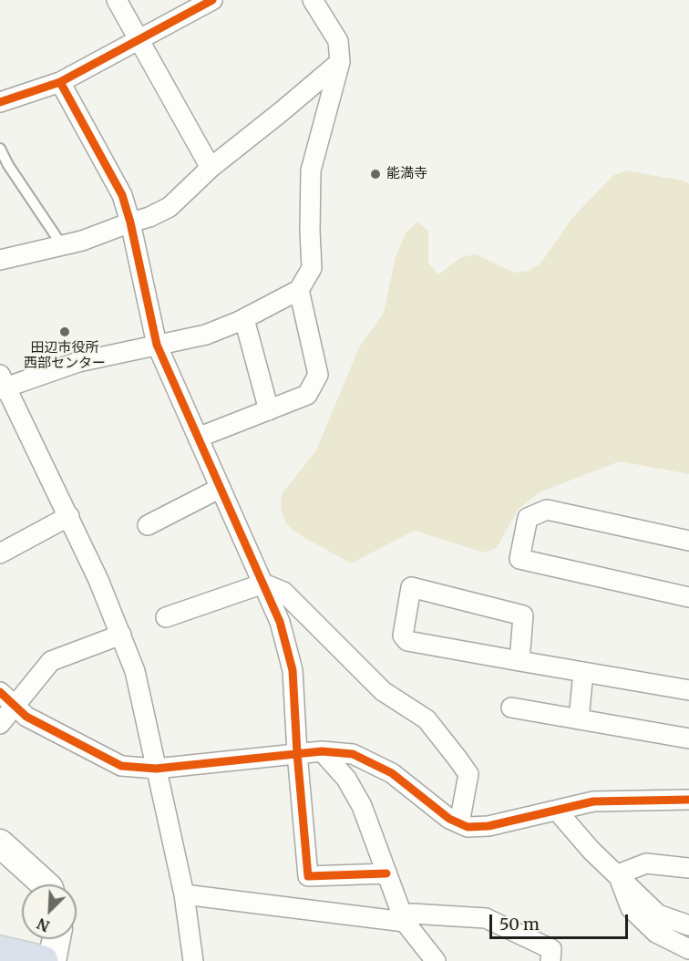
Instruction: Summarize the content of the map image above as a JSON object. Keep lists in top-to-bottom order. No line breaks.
{"places":["能満寺","田辺市役所 西部センター"],"scale_bar":"50 m","north":"bottom left"}
